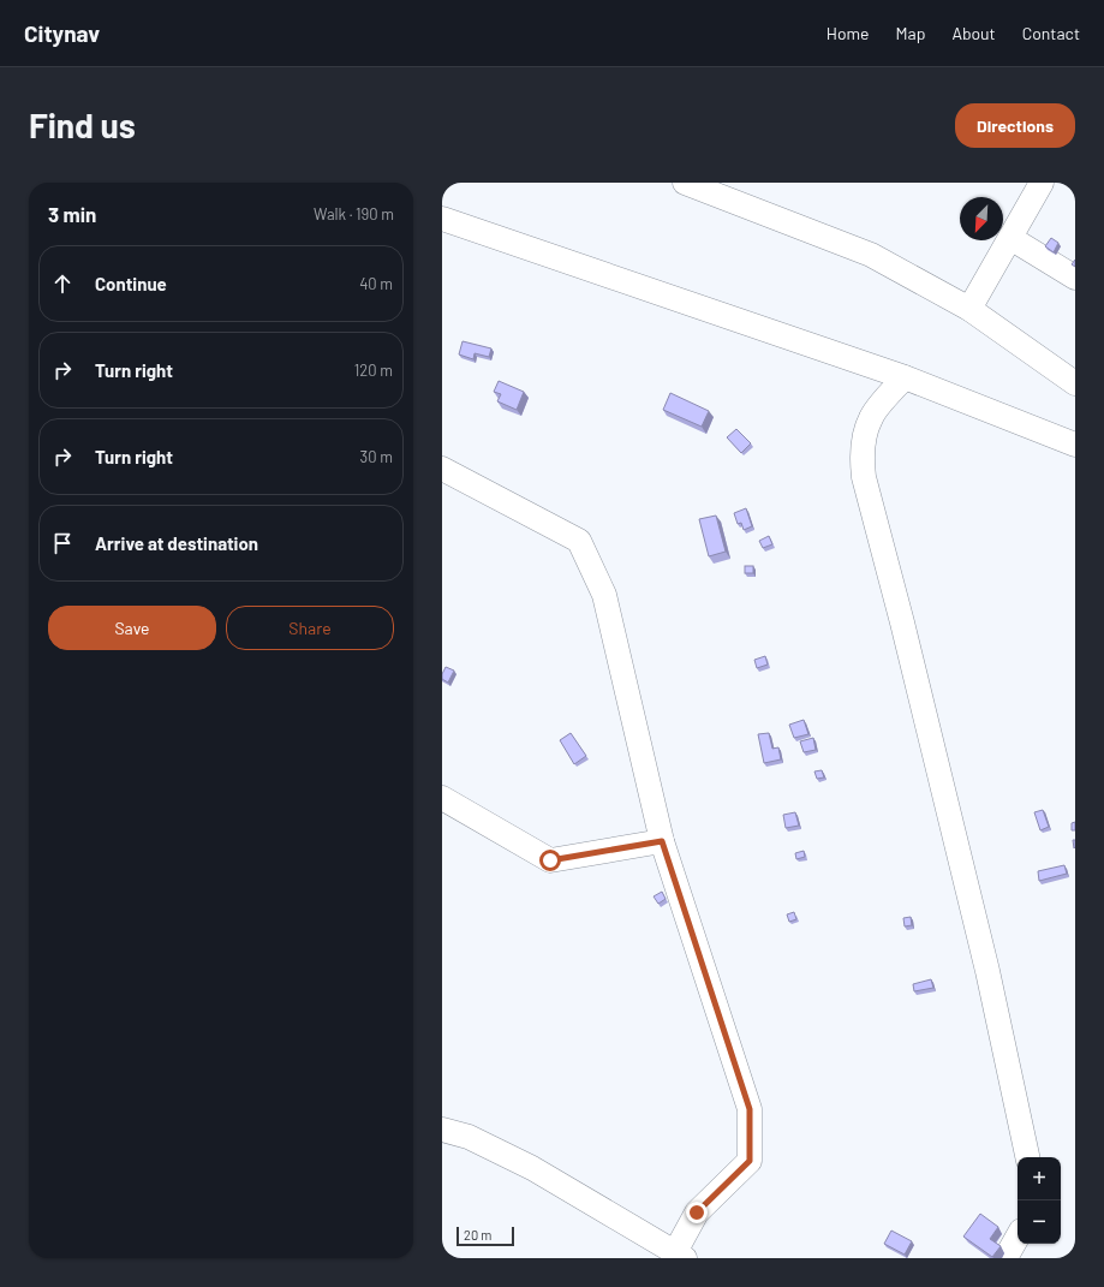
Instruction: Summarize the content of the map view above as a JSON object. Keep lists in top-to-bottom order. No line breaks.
{"scale_bar":"20 m","north":"bottom left","page":{"header":"Citynav","nav":["Home","Map","About","Contact"],"buttons":["Directions",["Save","Share"]],"title":"Find us","heading":["3 min","Walk · 190 m"],"list":[["Continue","40 m"],["Turn right","120 m"],["Turn right","30 m"],"Arrive at destination"],"map_buttons":["+","−"],"scale":"20 m"}}
